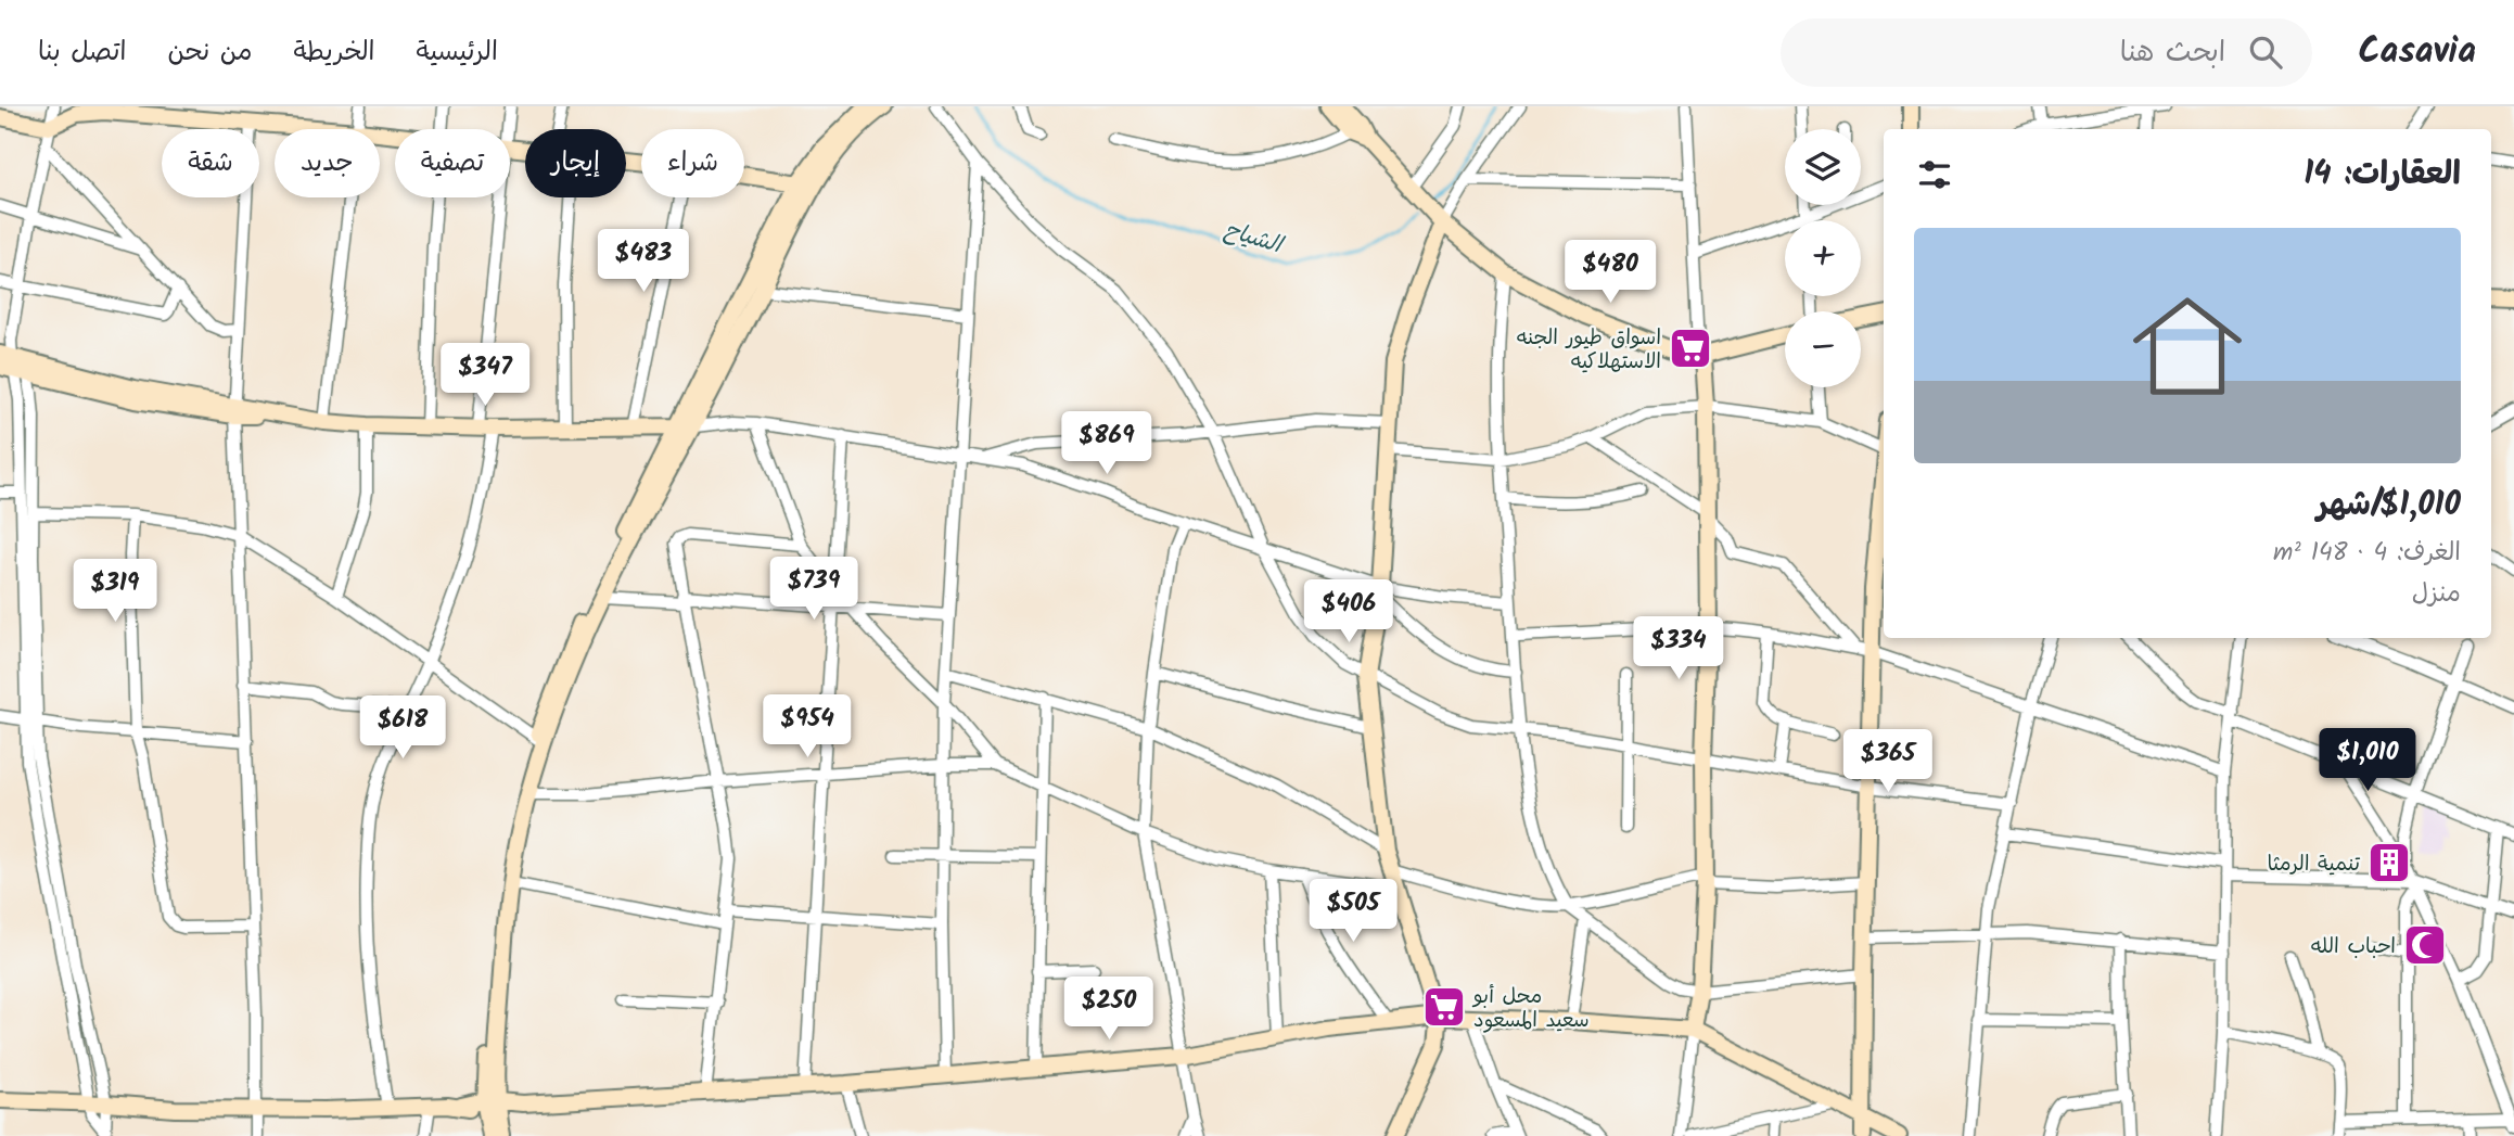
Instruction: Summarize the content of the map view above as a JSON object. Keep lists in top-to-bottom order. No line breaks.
{"water":["الشياح"],"places":{"supermarket":["اسواق طيور الجنه الاستهلاكيه","محل أبو سعيد المسعود"],"building":["تنمية الرمثا"],"mosque":["احباب الله"]},"page":{"header":"Casavia","search":"ابحث هنا","nav":["الرئيسية","الخريطة","من نحن","اتصل بنا"],"map_buttons":["+","−"],"chip":["شراء","إيجار","تصفية","جديد","شقة"],"heading":"العقارات: 14","list":[{"name":"$1,010/شهر","note":"الغرف: 4 · 148 m² · منزل"}],"price":["$483","$480","$347","$869","$739","$319","$406","$334","$954","$618","$1,010","$365","$505","$250"]}}
